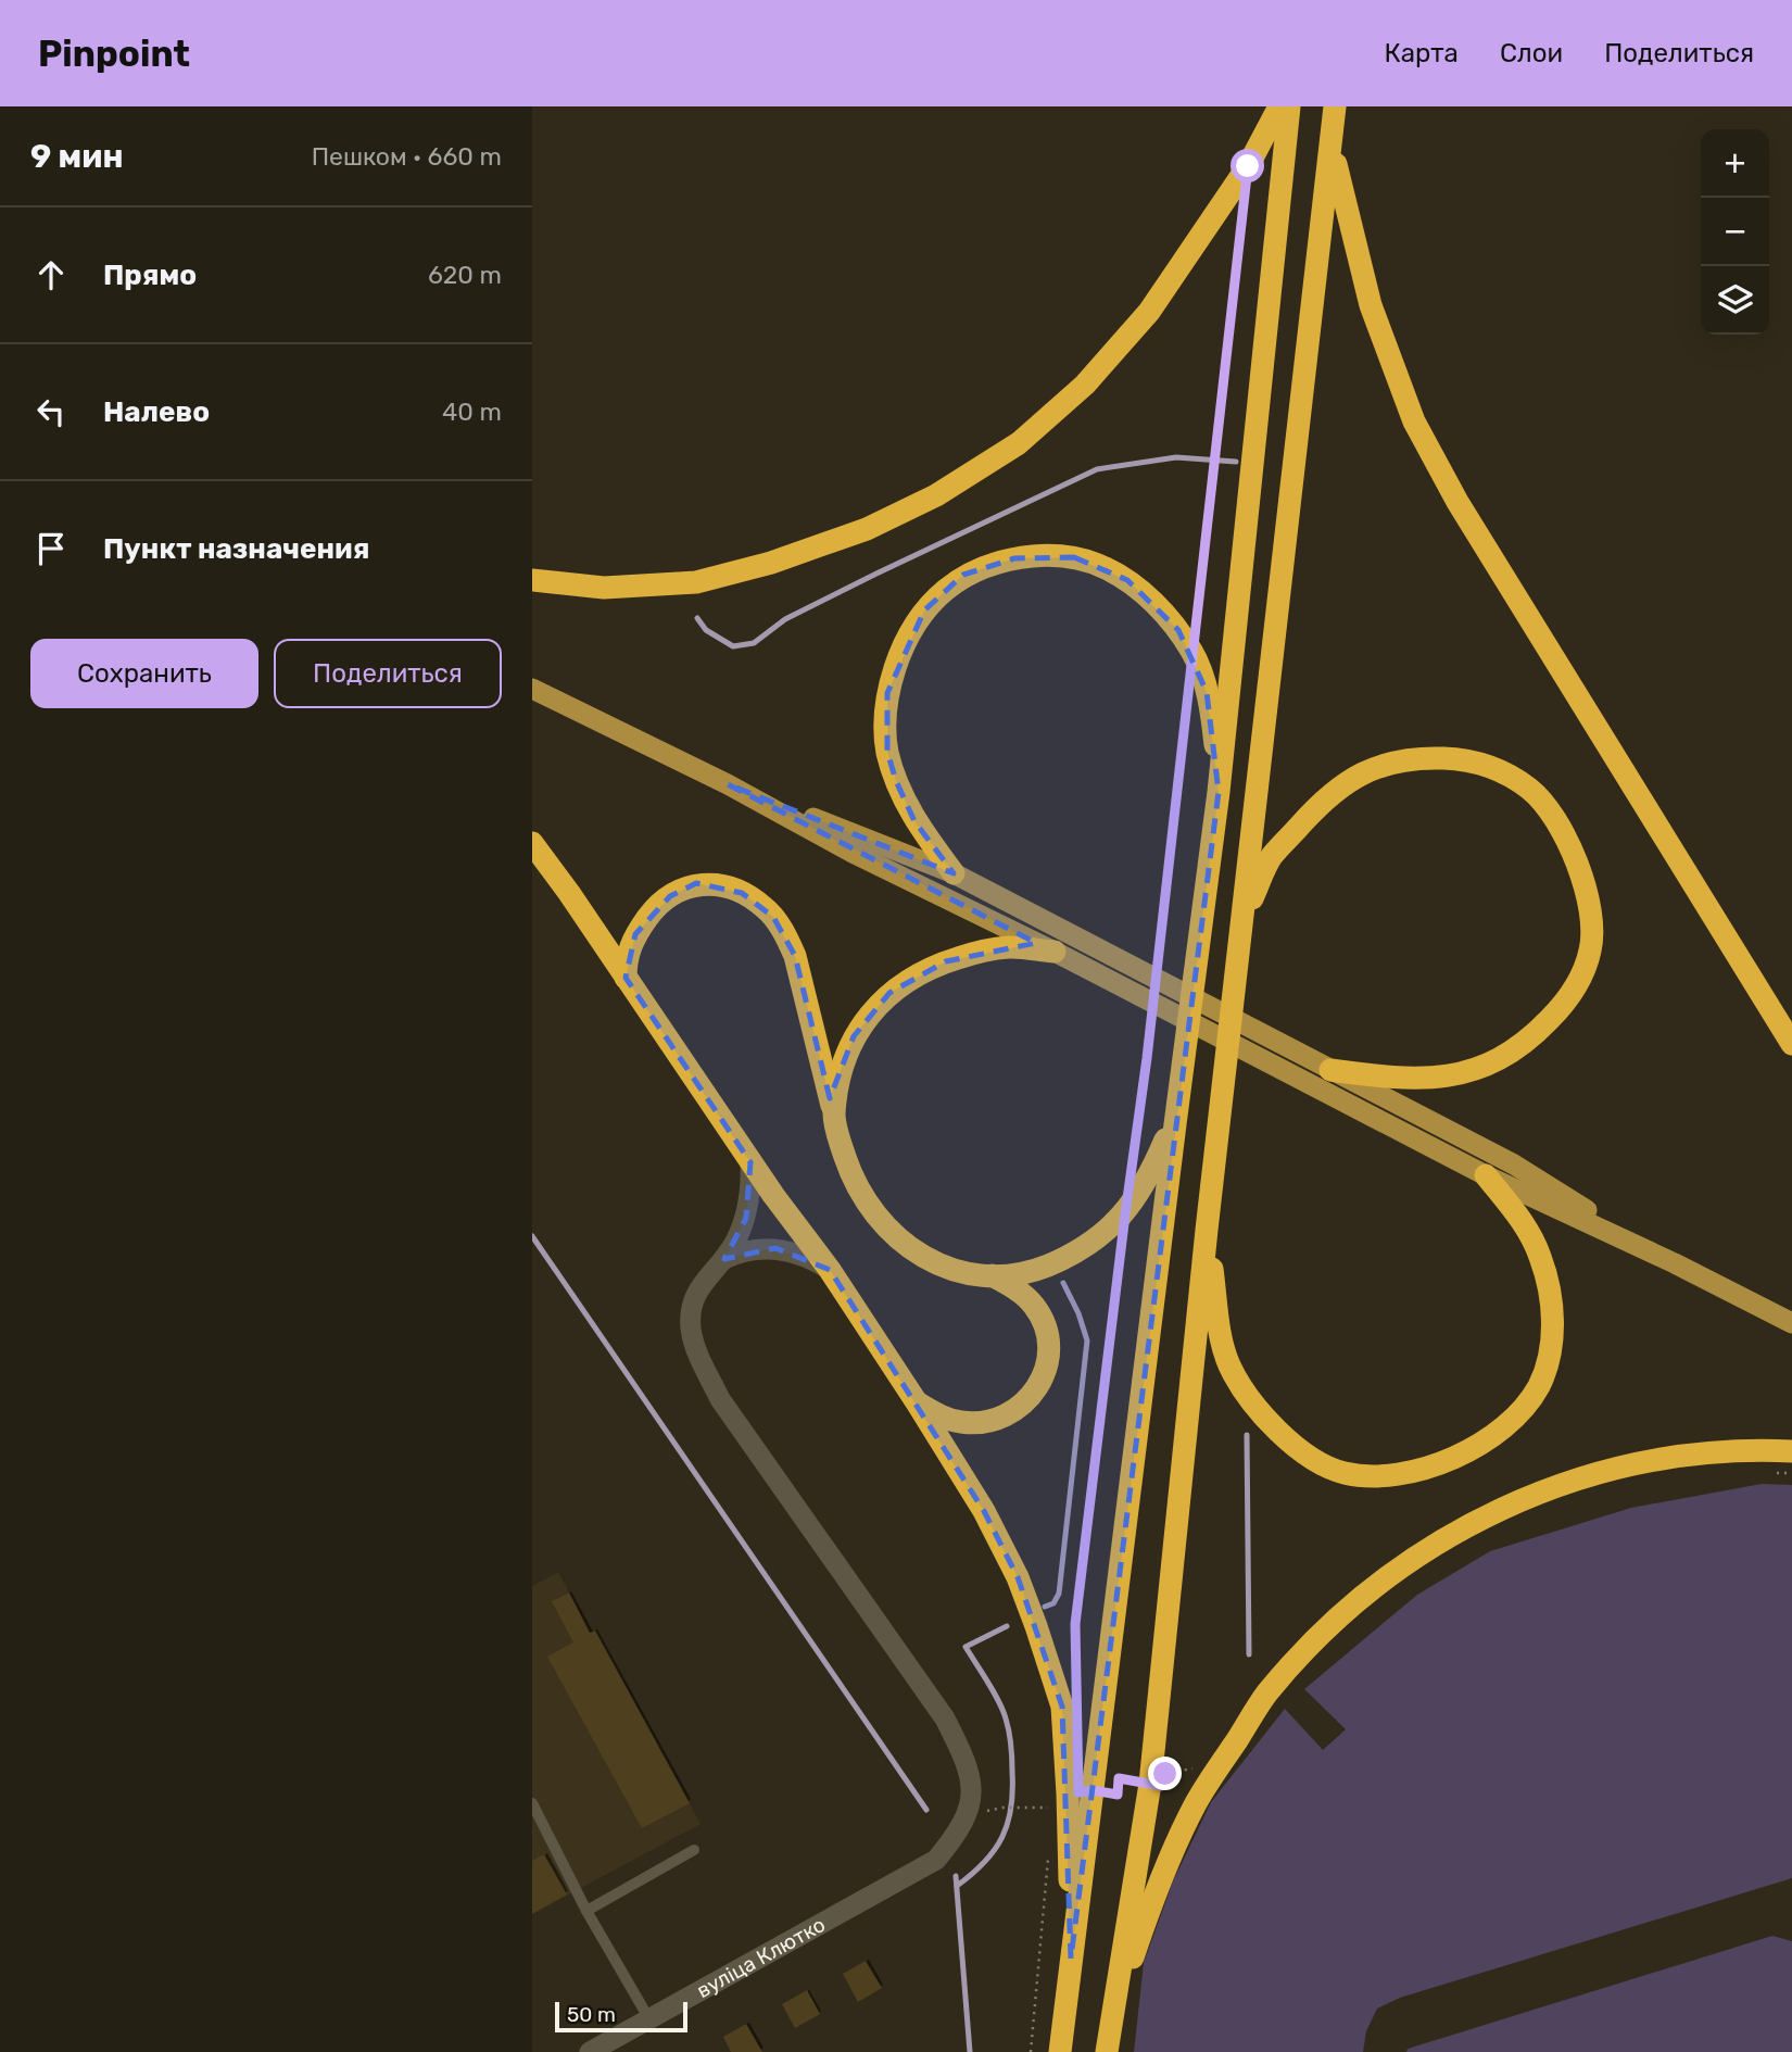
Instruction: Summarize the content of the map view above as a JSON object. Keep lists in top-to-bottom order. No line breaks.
{"streets":{"street":["вуліца Клютко"]},"scale_bar":"50 m","page":{"header":"Pinpoint","nav":["Карта","Слои","Поделиться"],"heading":["9 мин","Пешком · 660 m"],"map_buttons":["+","−"],"list":[["Прямо","620 m"],["Налево","40 m"],"Пункт назначения"],"buttons":["Сохранить","Поделиться"],"scale":"50 m"}}
